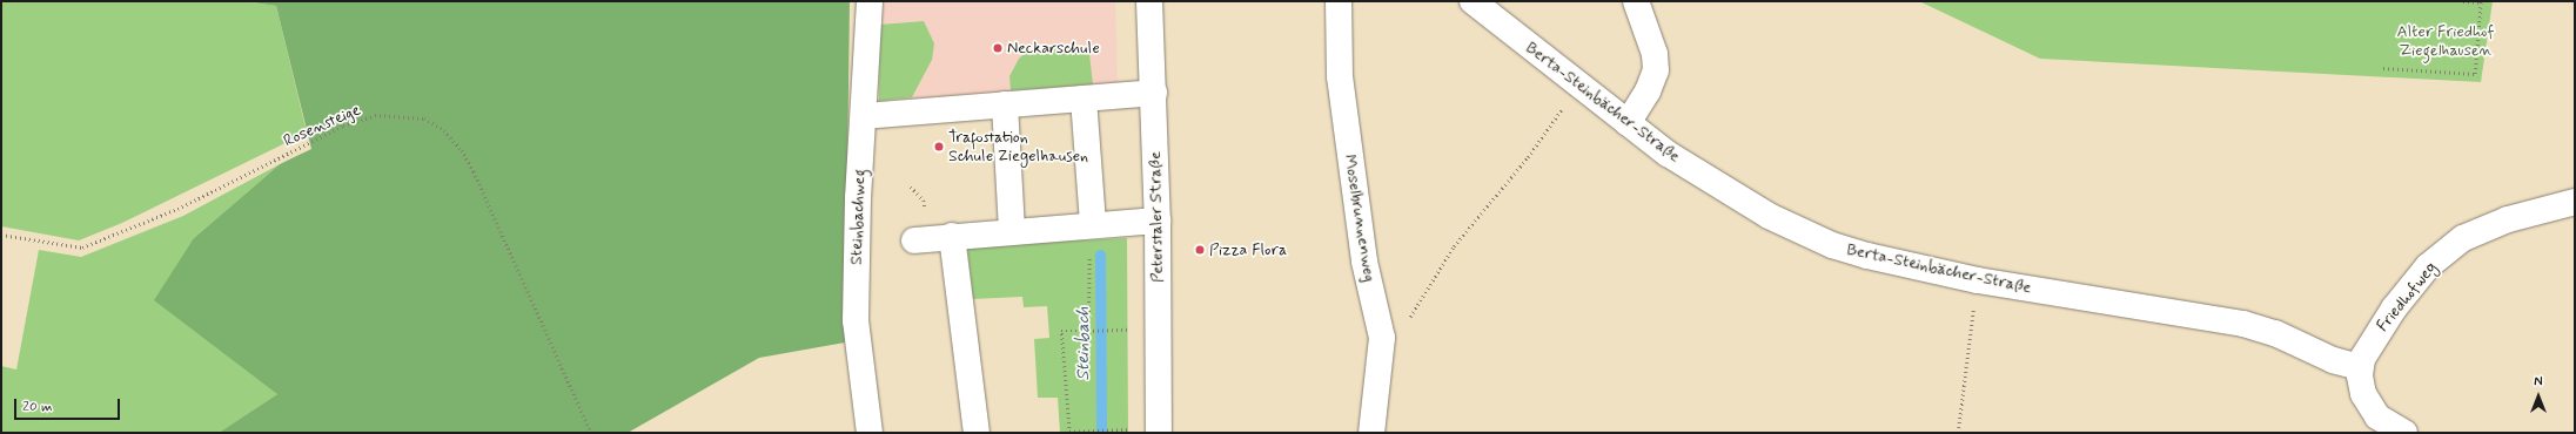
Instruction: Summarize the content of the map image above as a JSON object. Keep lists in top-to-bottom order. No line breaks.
{"streets":{"street":["Berta-Steinbächer-Straße","Steinbachweg","Peterstaler Straße","Moselbrunnenweg","Friedhofweg"],"path":["Rosensteige"]},"crossings":[["Berta-Steinbächer-Straße","Friedhofweg"]],"water":["Steinbach"],"parks":["Alter Friedhof Ziegelhausen"],"places":["Neckarschule","Trafostation Schule Ziegelhausen","Pizza Flora"],"scale_bar":"20 m","north":"top"}
